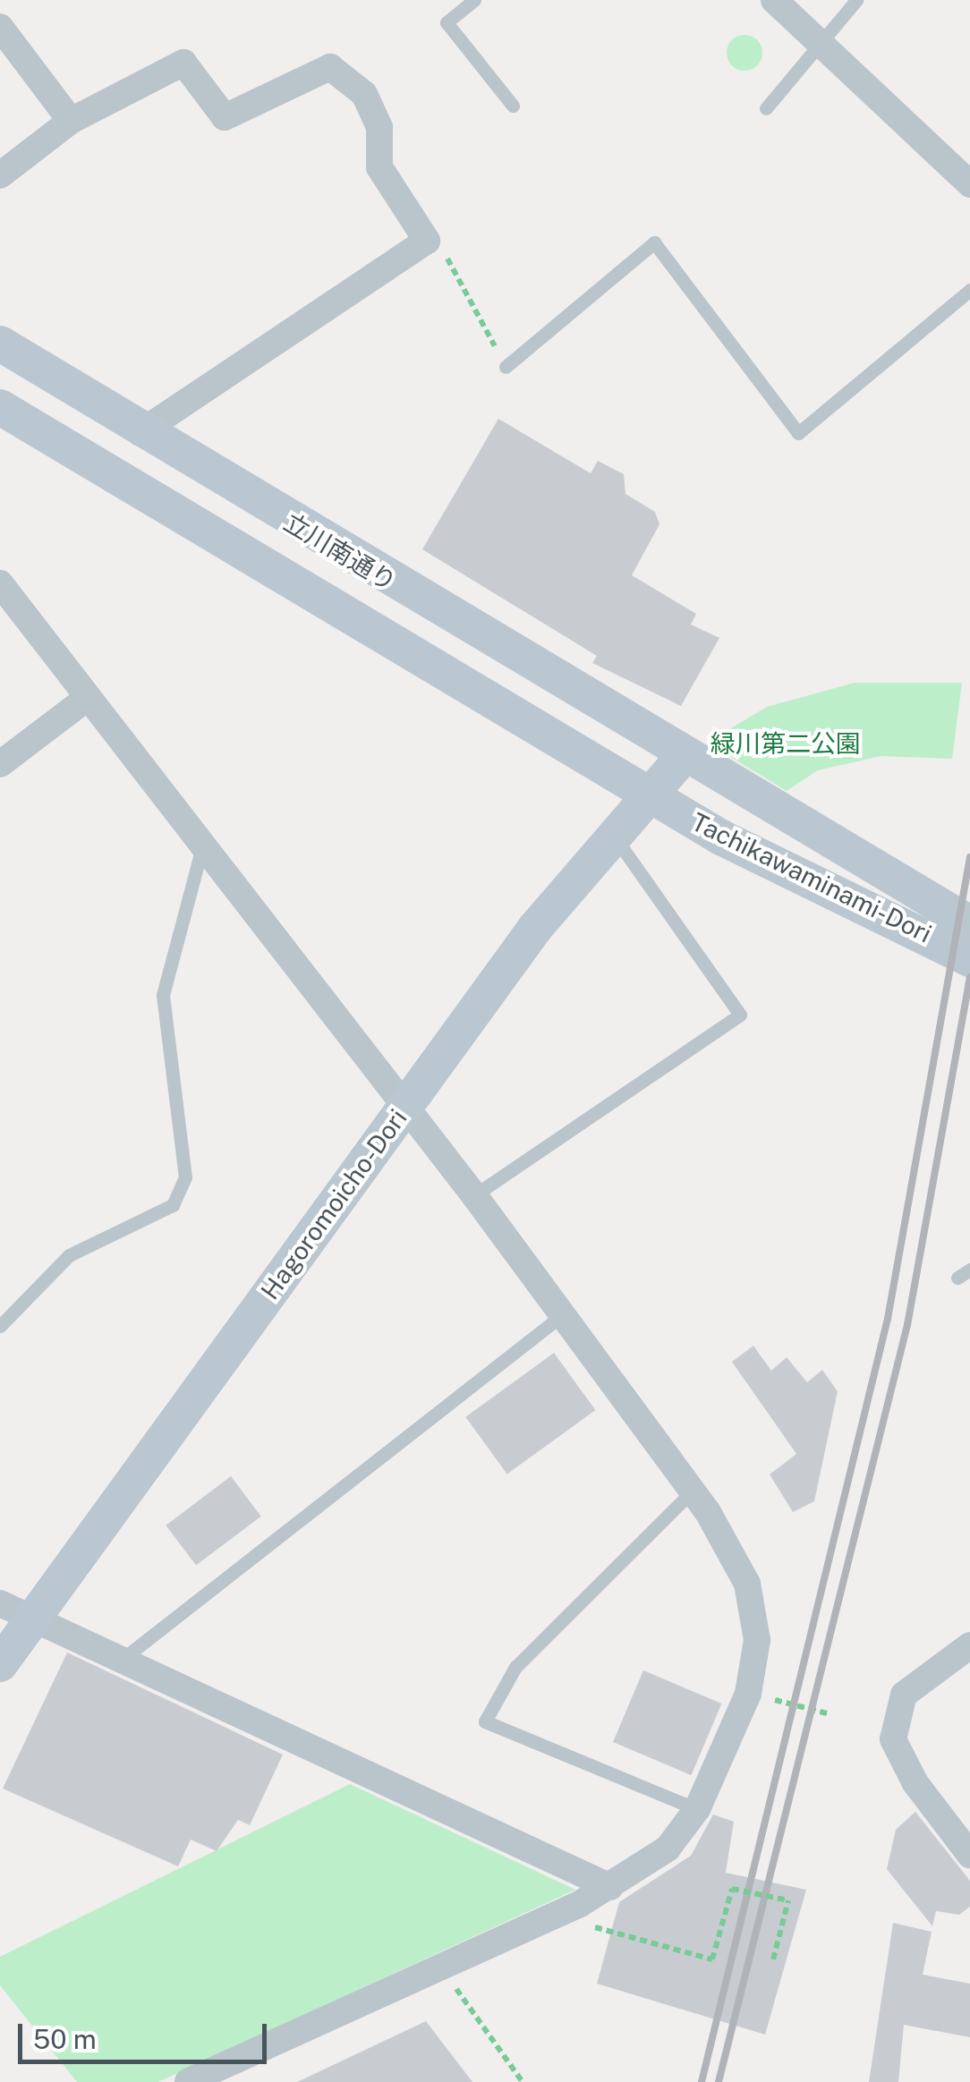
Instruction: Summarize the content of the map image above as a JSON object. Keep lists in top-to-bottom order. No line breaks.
{"streets":{"street":["立川南通り","Tachikawaminami-Dori","Hagoromoicho-Dori"]},"crossings":[["立川南通り","Tachikawaminami-Dori"],["立川南通り","Hagoromoicho-Dori"],["Tachikawaminami-Dori","Hagoromoicho-Dori"]],"parks":["緑川第二公園"],"scale_bar":"50 m"}
